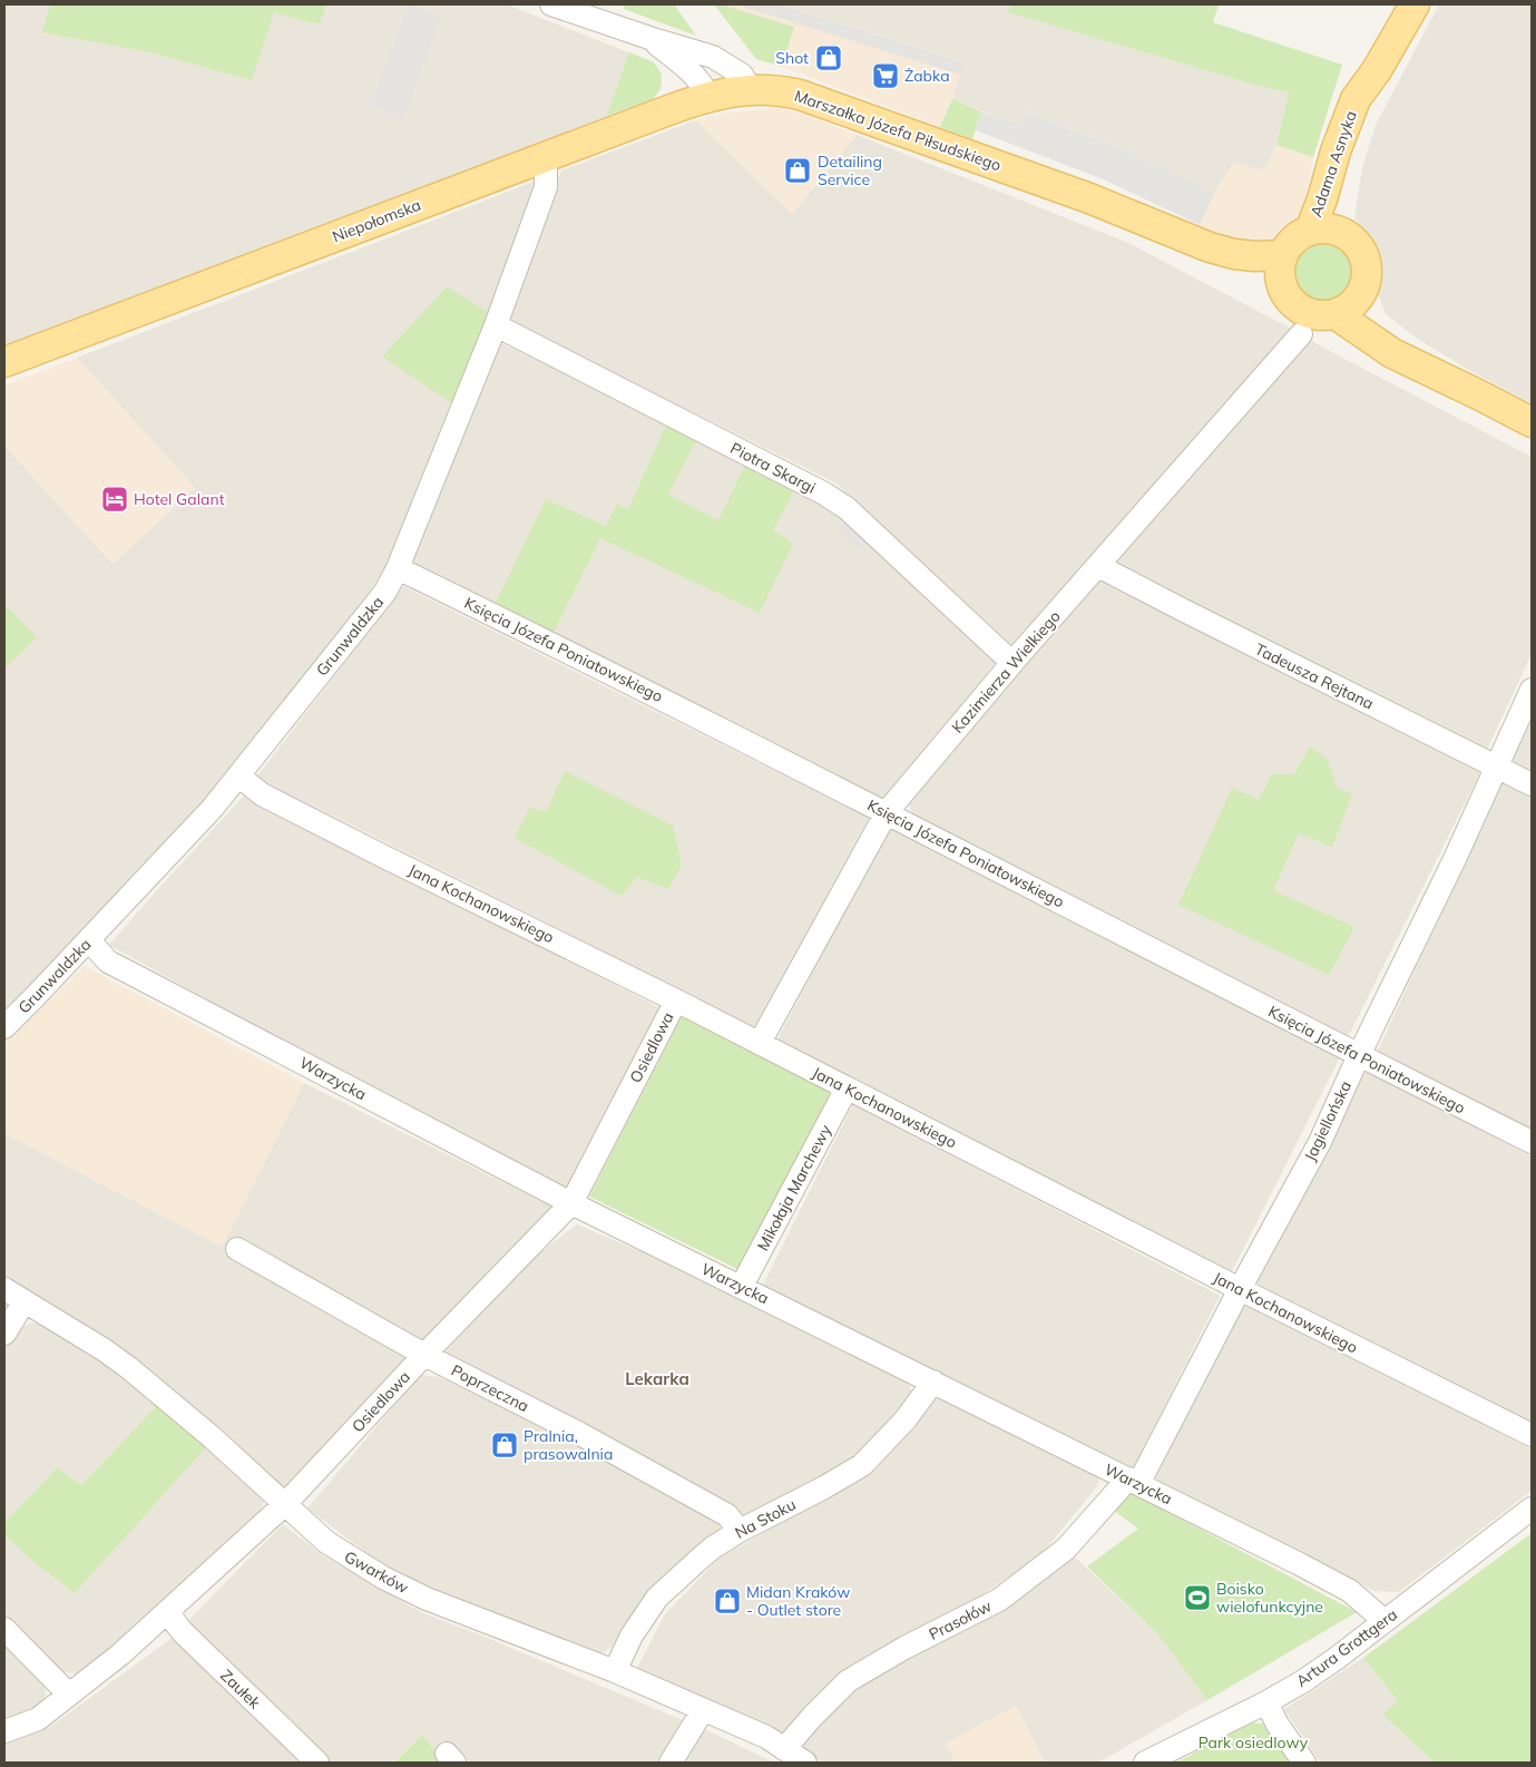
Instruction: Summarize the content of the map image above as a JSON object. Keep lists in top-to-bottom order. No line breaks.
{"streets":{"main road":["Marszałka Józefa Piłsudskiego","Adama Asnyka","Niepołomska"],"street":["Piotra Skargi","Grunwaldzka","Księcia Józefa Poniatowskiego","Kazimierza Wielkiego","Tadeusza Rejtana","Jana Kochanowskiego","Osiedlowa","Warzycka","Jagiellońska","Mikołaja Marchewy","Poprzeczna","Na Stoku","Gwarków","Prasołów","Artura Grottgera","Zaułek"]},"crossings":[["Marszałka Józefa Piłsudskiego","Adama Asnyka"],["Marszałka Józefa Piłsudskiego","Niepołomska"],["Niepołomska","Grunwaldzka"],["Piotra Skargi","Grunwaldzka"],["Piotra Skargi","Kazimierza Wielkiego"],["Grunwaldzka","Księcia Józefa Poniatowskiego"],["Grunwaldzka","Jana Kochanowskiego"],["Grunwaldzka","Warzycka"],["Księcia Józefa Poniatowskiego","Kazimierza Wielkiego"],["Księcia Józefa Poniatowskiego","Jagiellońska"],["Kazimierza Wielkiego","Tadeusza Rejtana"],["Kazimierza Wielkiego","Jana Kochanowskiego"],["Tadeusza Rejtana","Jagiellońska"],["Jana Kochanowskiego","Osiedlowa"],["Jana Kochanowskiego","Jagiellońska"],["Jana Kochanowskiego","Mikołaja Marchewy"],["Osiedlowa","Warzycka"],["Osiedlowa","Poprzeczna"],["Osiedlowa","Gwarków"],["Osiedlowa","Zaułek"],["Warzycka","Jagiellońska"],["Warzycka","Mikołaja Marchewy"],["Warzycka","Na Stoku"],["Warzycka","Prasołów"],["Warzycka","Artura Grottgera"],["Jagiellońska","Prasołów"],["Poprzeczna","Na Stoku"],["Na Stoku","Gwarków"],["Gwarków","Prasołów"]],"districts":["Lekarka"],"parks":["Park osiedlowy"],"places":{"shop":["Shot","Detailing Service","Pralnia, prasowalnia","Midan Kraków - Outlet store"],"supermarket":["Żabka"],"hotel":["Hotel Galant"],"sports":["Boisko wielofunkcyjne"]}}
